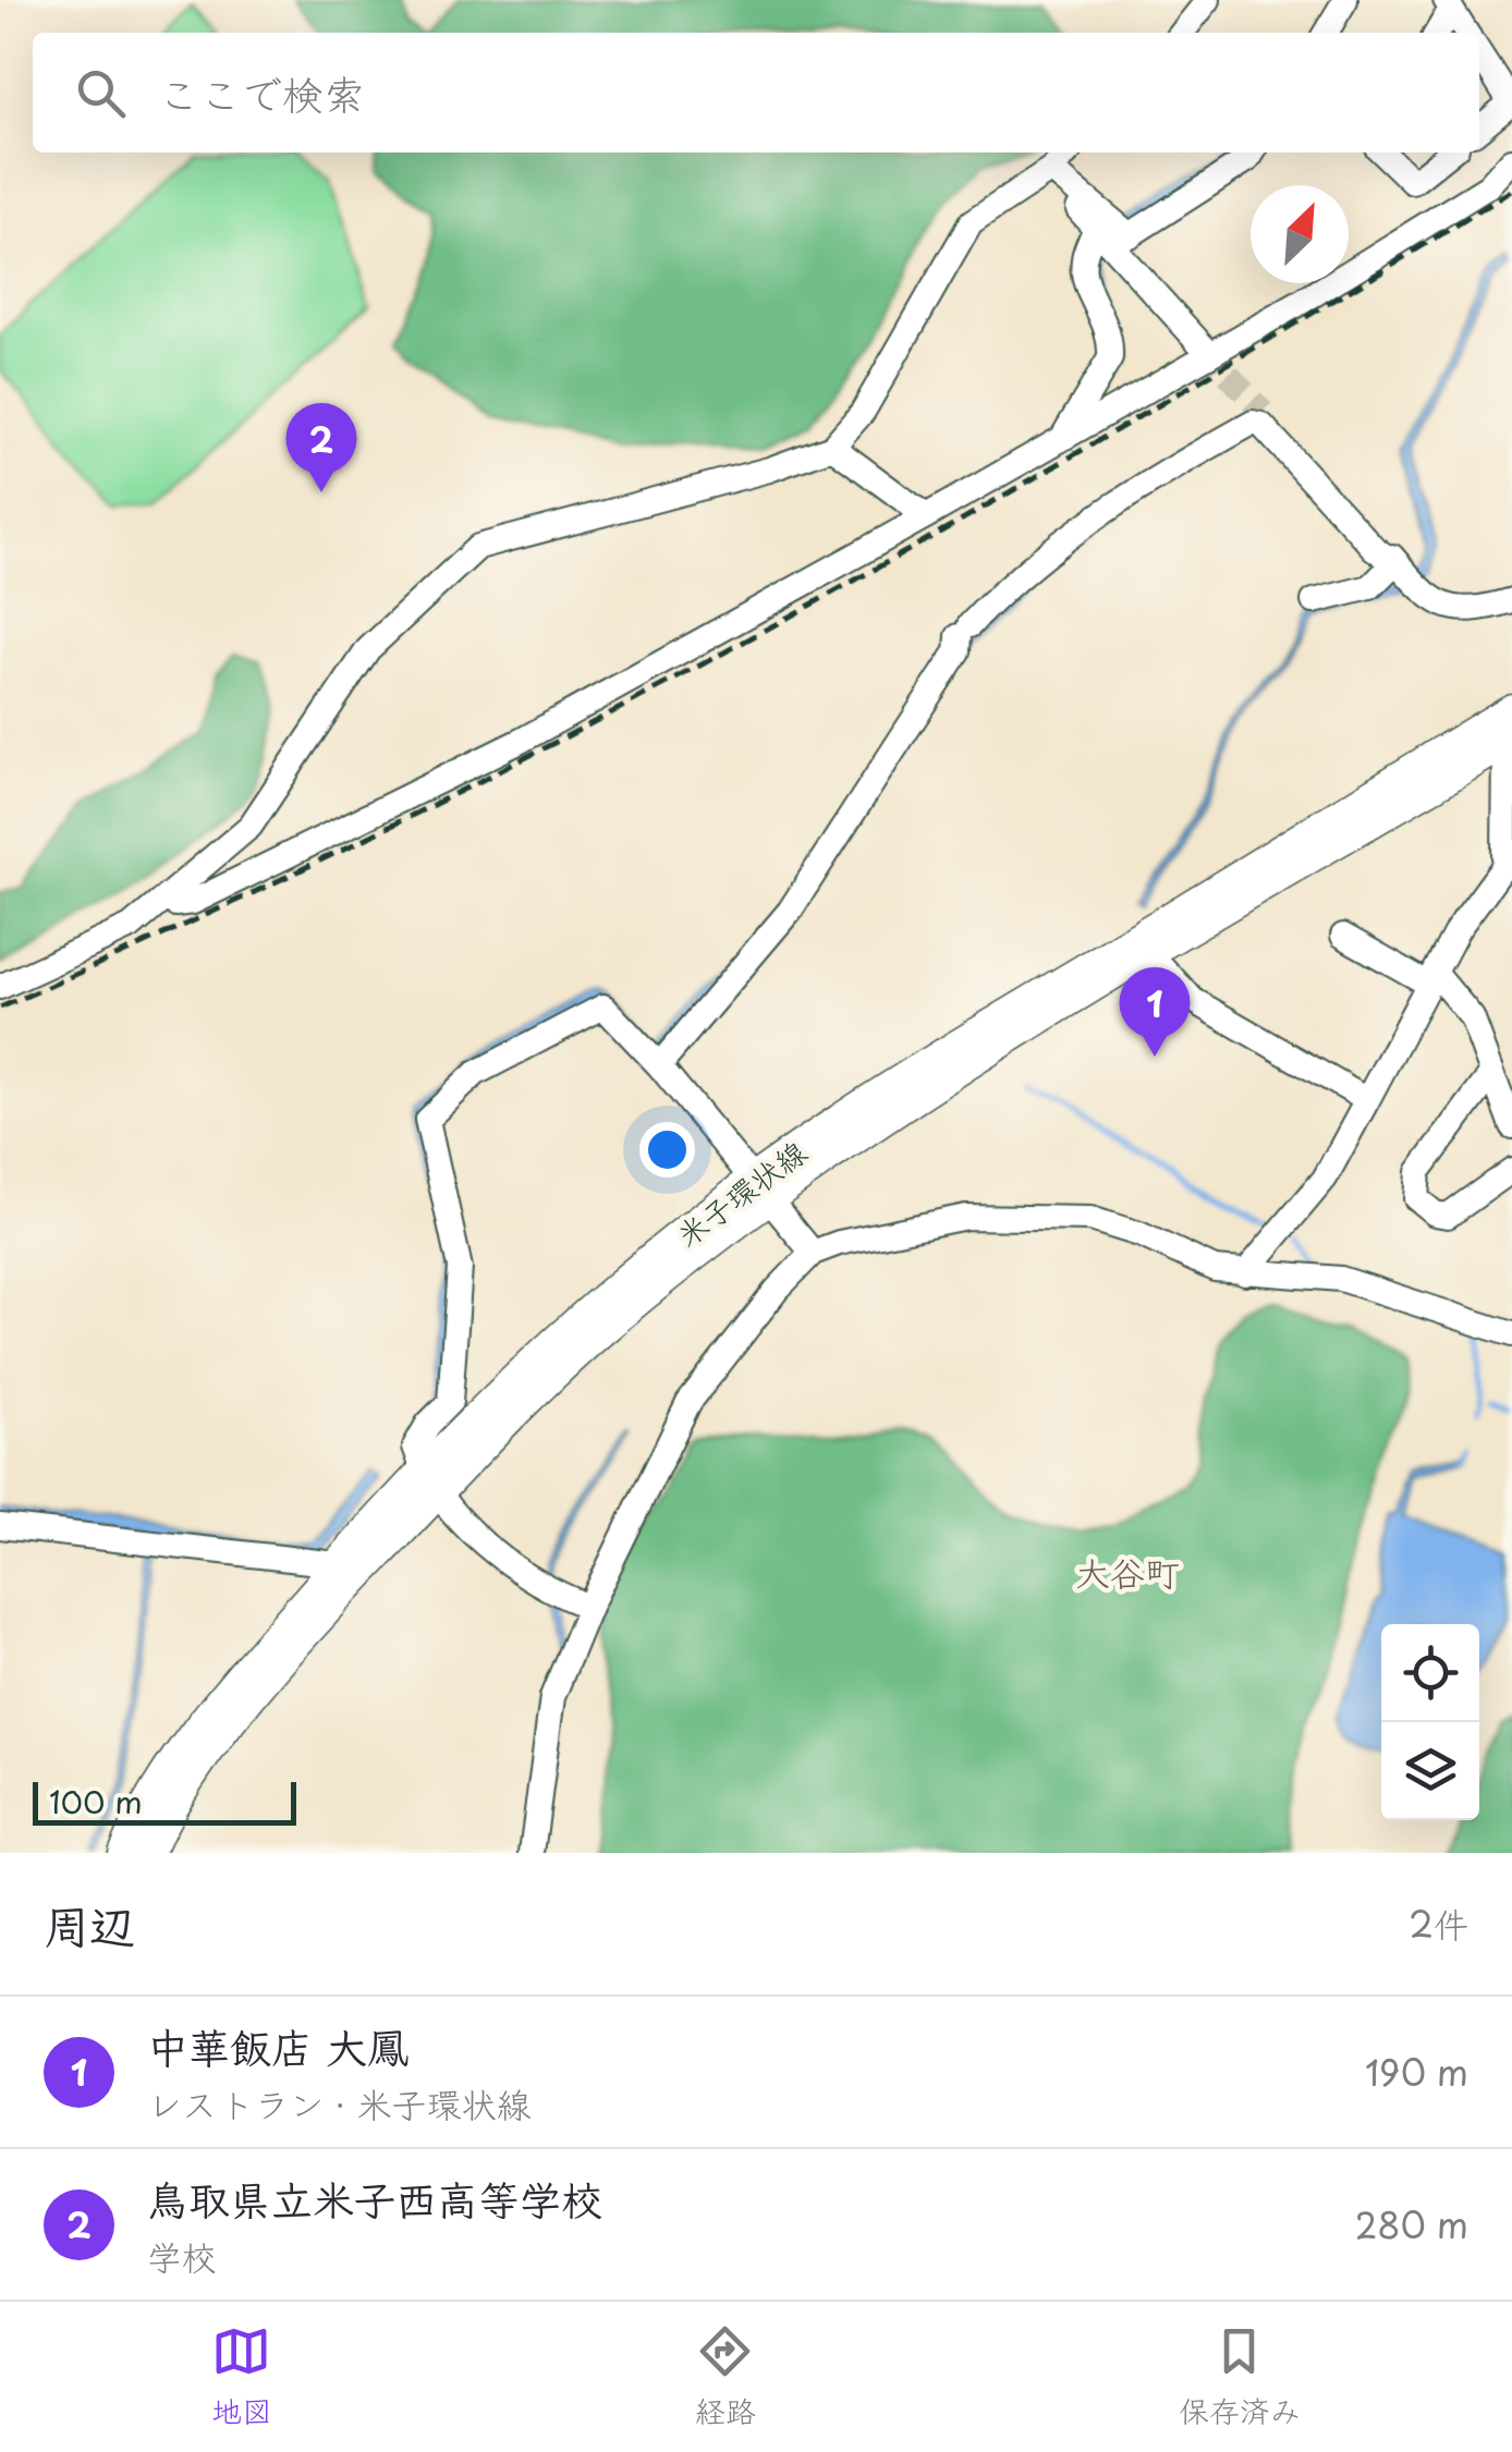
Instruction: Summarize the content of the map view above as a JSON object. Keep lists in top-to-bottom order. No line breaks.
{"streets":{"main road":["米子環状線"]},"districts":["大谷町"],"scale_bar":"100 m","north":"top right","page":{"search":"ここで検索","pins":["2","1"],"scale":"100 m","heading":["周辺","2件"],"list":[{"mark":"1","name":"中華飯店 大鳳","note":"レストラン · 米子環状線","value":"190 m"},{"mark":"2","name":"鳥取県立米子西高等学校","note":"学校","value":"280 m"}],"nav":["地図","経路","保存済み"]}}
